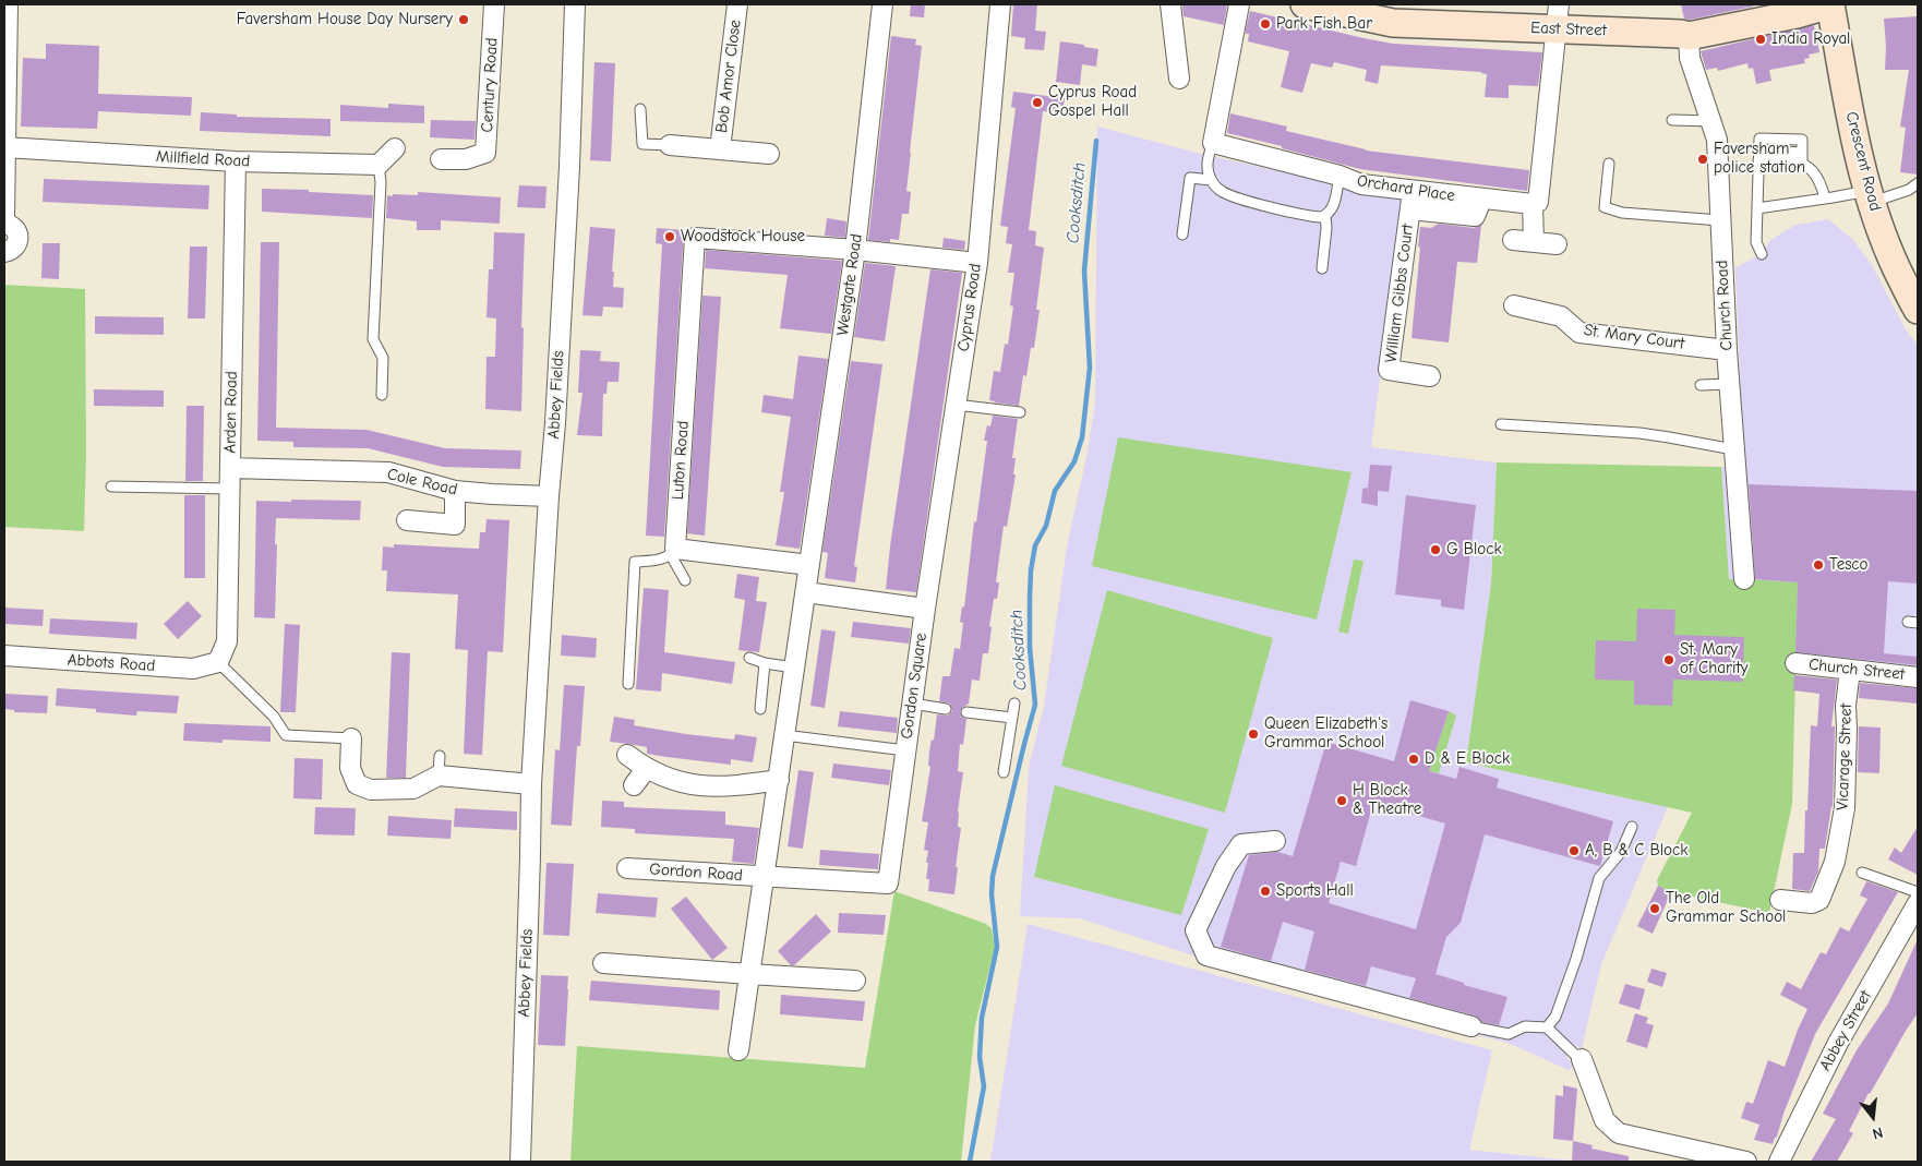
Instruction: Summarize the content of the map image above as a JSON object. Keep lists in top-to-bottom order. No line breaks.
{"streets":{"main road":["East Street","Crescent Road"],"street":["Bob Amor Close","Century Road","Millfield Road","Orchard Place","Westgate Road","William Gibbs Court","Church Road","Cyprus Road","St. Mary Court","Abbey Fields","Arden Road","Luton Road","Cole Road","Abbots Road","Church Street","Gordon Square","Vicarage Street","Gordon Road","Abbey Street"]},"crossings":[["East Street","Crescent Road"],["East Street","Church Road"],["Millfield Road","Arden Road"],["Orchard Place","William Gibbs Court"],["Westgate Road","Luton Road"],["Church Road","St. Mary Court"],["Cyprus Road","Gordon Square"],["Abbey Fields","Cole Road"],["Arden Road","Cole Road"],["Arden Road","Abbots Road"],["Church Street","Vicarage Street"],["Gordon Square","Gordon Road"]],"water":["Cooksditch"],"places":["Faversham House Day Nursery","Park Fish Bar","India Royal","Cyprus Road Gospel Hall","Faversham police station","Woodstock House","G Block","Tesco","St. Mary of Charity","Queen Elizabeth's Grammar School","D & E Block","H Block & Theatre","A, B & C Block","Sports Hall","The Old Grammar School"],"north":"bottom"}
